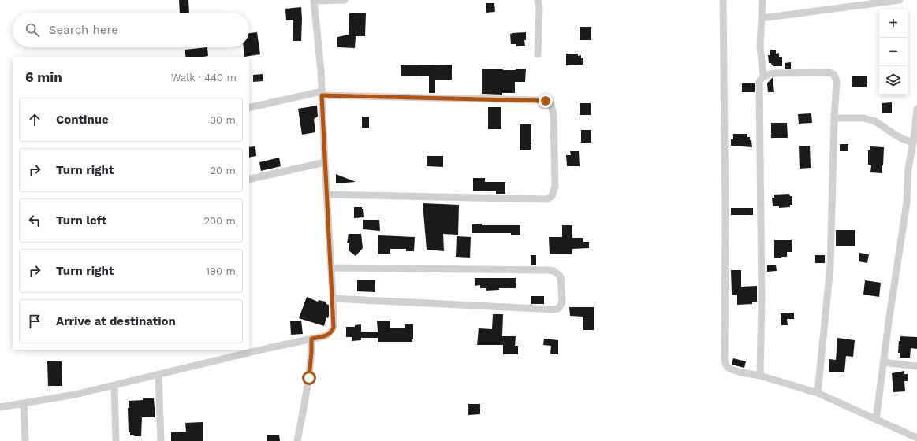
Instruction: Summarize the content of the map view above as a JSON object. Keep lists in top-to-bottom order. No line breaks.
{"page":{"map_buttons":["+","−"],"search":"Search here","heading":["6 min","Walk · 440 m"],"list":[["Continue","30 m"],["Turn right","20 m"],["Turn left","200 m"],["Turn right","190 m"],"Arrive at destination"]}}
